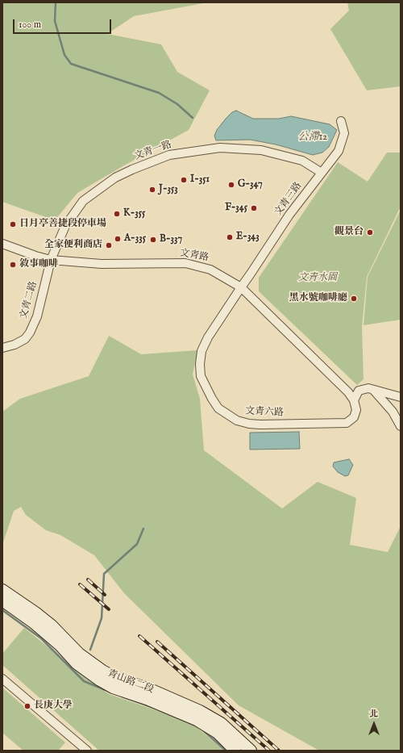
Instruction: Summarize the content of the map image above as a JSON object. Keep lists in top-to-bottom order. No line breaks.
{"streets":{"street":["文青一路","文青三路","文青路","文青二路","文青六路","青山路二段"]},"crossings":[["文青一路","文青三路"],["文青一路","文青路"],["文青一路","文青二路"],["文青三路","文青路"],["文青三路","文青六路"],["文青路","文青二路"],["文青路","文青六路"]],"water":["公滯12"],"parks":["文青水園"],"places":["I-351","G-347","J-353","F-345","K-355","日月亭善捷段停車場","觀景台","E-343","A-335","B-337","全家便利商店","敘事咖啡","黑水號咖啡廳","長庚大學"],"scale_bar":"100 m","north":"top"}
